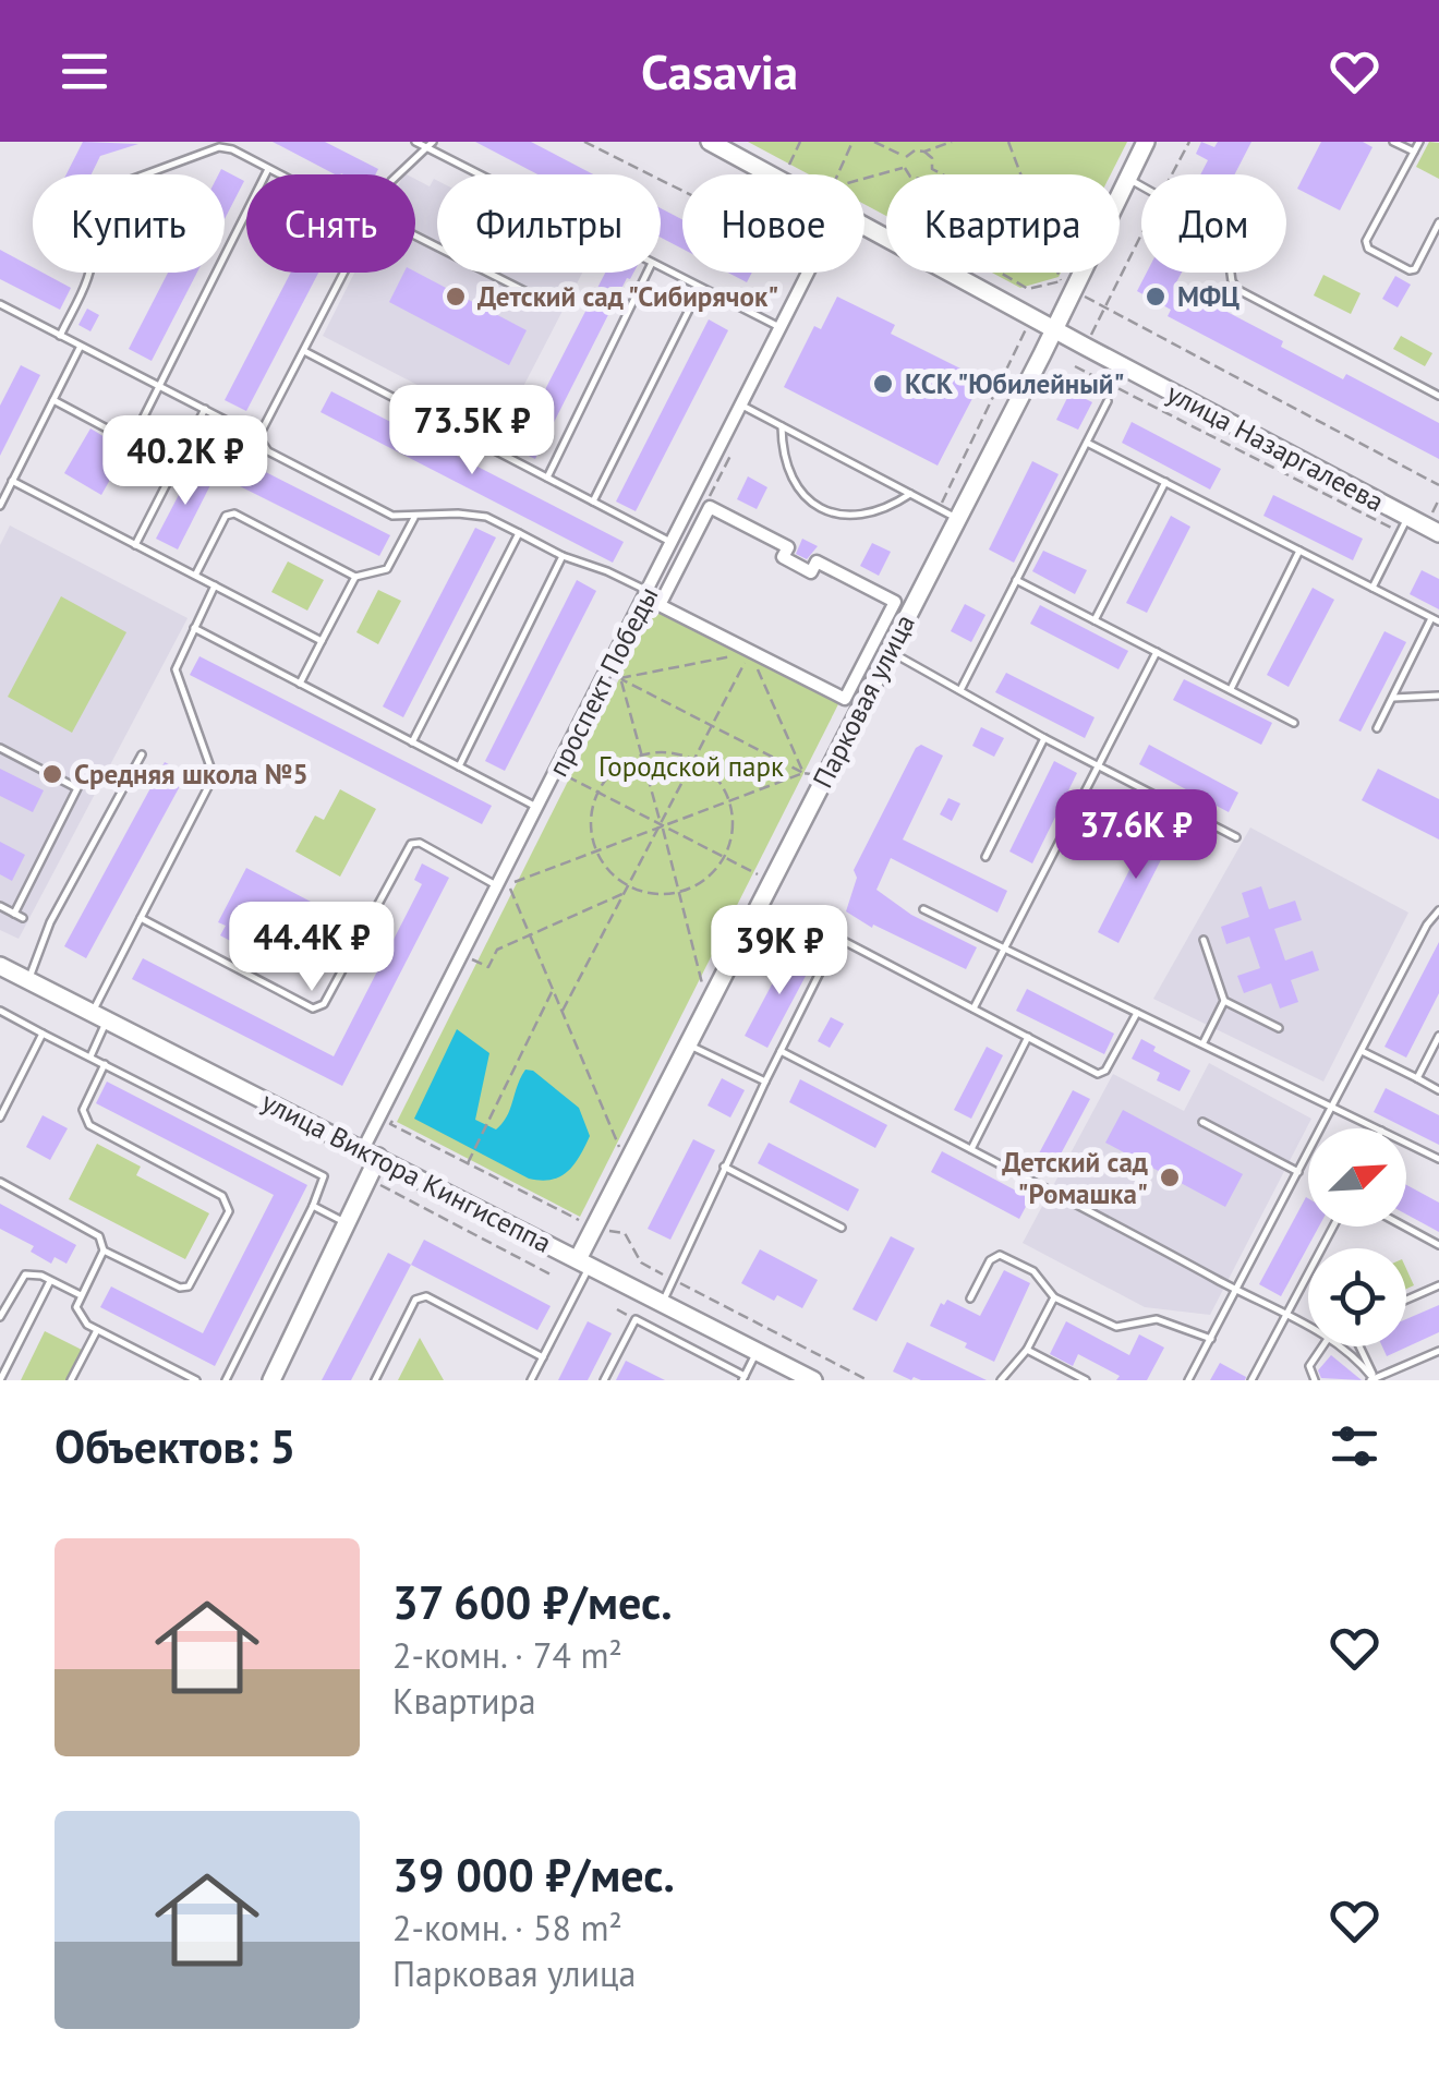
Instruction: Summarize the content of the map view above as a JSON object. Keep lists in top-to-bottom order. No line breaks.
{"streets":{"street":["улица Назаргалеева","проспект Победы","Парковая улица","улица Виктора Кингисеппа"]},"crossings":[["улица Назаргалеева","Парковая улица"],["проспект Победы","улица Виктора Кингисеппа"],["Парковая улица","улица Виктора Кингисеппа"]],"parks":["Городской парк"],"places":["Детский сад \"Сибирячок\"","МФЦ","КСК \"Юбилейный\"","Средняя школа №5","Детский сад \"Ромашка\""],"north":"top right","page":{"header":"Casavia","chip":["Купить","Снять","Фильтры","Новое","Квартира","Дом"],"price":["73.5K ₽","40.2K ₽","37.6K ₽","44.4K ₽","39K ₽"],"heading":"Объектов: 5","list":[{"name":"37 600 ₽/мес.","note":"2-комн. · 74 m² · Квартира"},{"name":"39 000 ₽/мес.","note":"2-комн. · 58 m² · Парковая улица"}]}}
